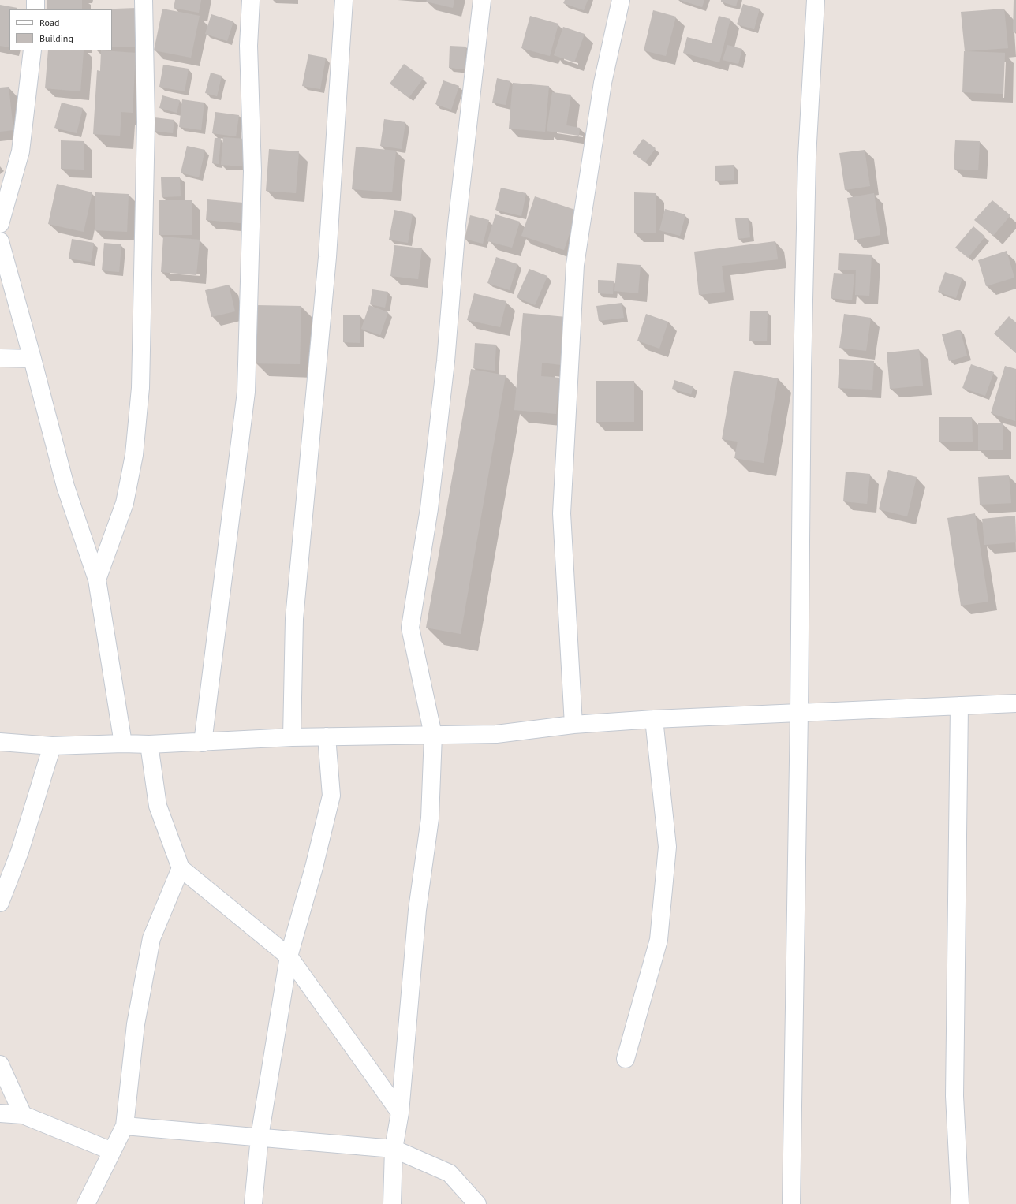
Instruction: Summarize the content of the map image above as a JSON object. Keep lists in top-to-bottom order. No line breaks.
{"legend":["Road","Building"]}
